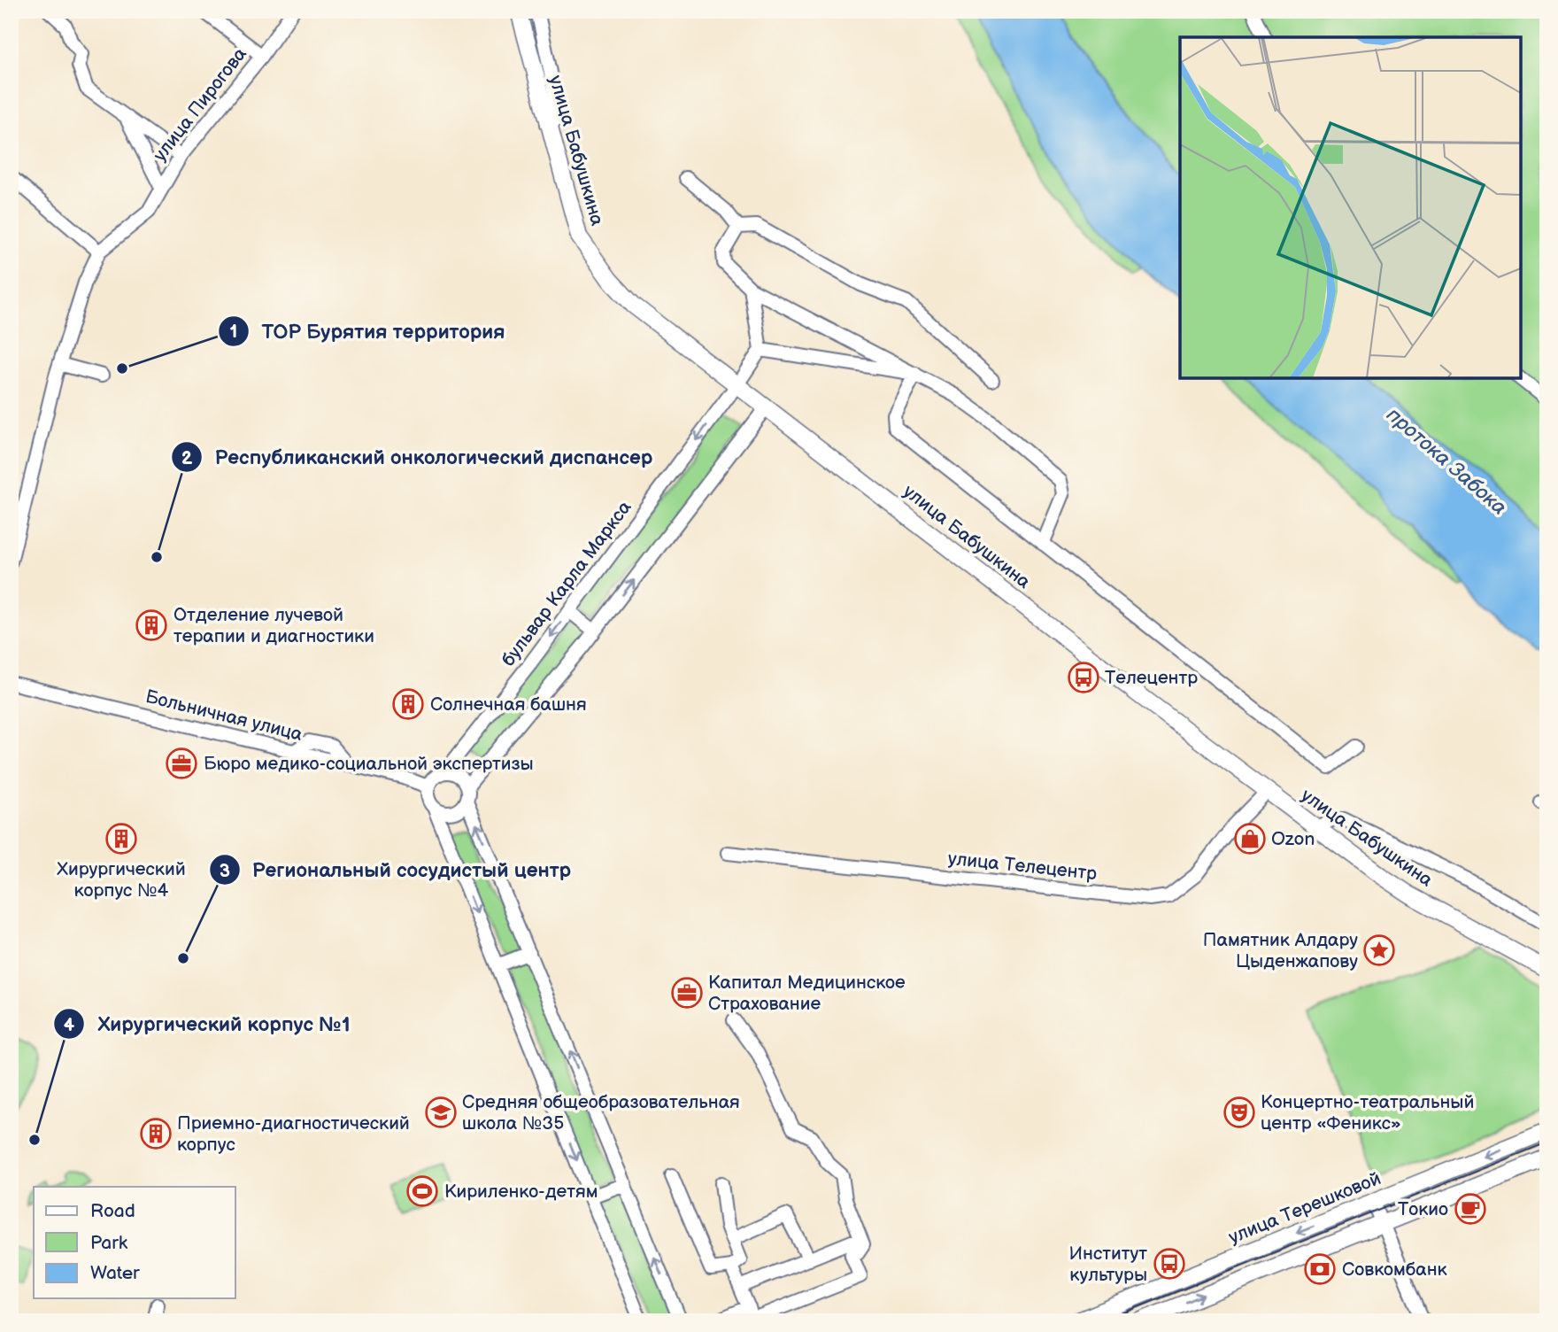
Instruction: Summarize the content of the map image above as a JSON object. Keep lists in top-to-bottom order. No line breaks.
{"streets":{"main road":["улица Бабушкина","улица Терешковой"],"street":["улица Пирогова","бульвар Карла Маркса","Больничная улица","улица Телецентр"]},"crossings":[["улица Бабушкина","бульвар Карла Маркса"],["улица Бабушкина","улица Телецентр"],["бульвар Карла Маркса","Больничная улица"]],"water":["протока Забока"],"places":{"other":["ТОР Бурятия территория","Республиканский онкологический диспансер","Региональный сосудистый центр","Хирургический корпус №1"],"building":["Отделение лучевой терапии и диагностики","Солнечная башня","Хирургический корпус №4","Приемно-диагностический корпус"],"bus stop":["Телецентр","Институт культуры"],"office":["Бюро медико-социальной экспертизы","Капитал Медицинское Страхование"],"shop":["Ozon"],"place":["Памятник Алдару Цыденжапову"],"school or university":["Средняя общеобразовательная школа №35"],"theatre":["Концертно-театральный центр «Феникс»"],"sports":["Кириленко-детям"],"cafe":["Токио"],"bank":["Совкомбанк"]},"legend":["Road","Park","Water"]}
